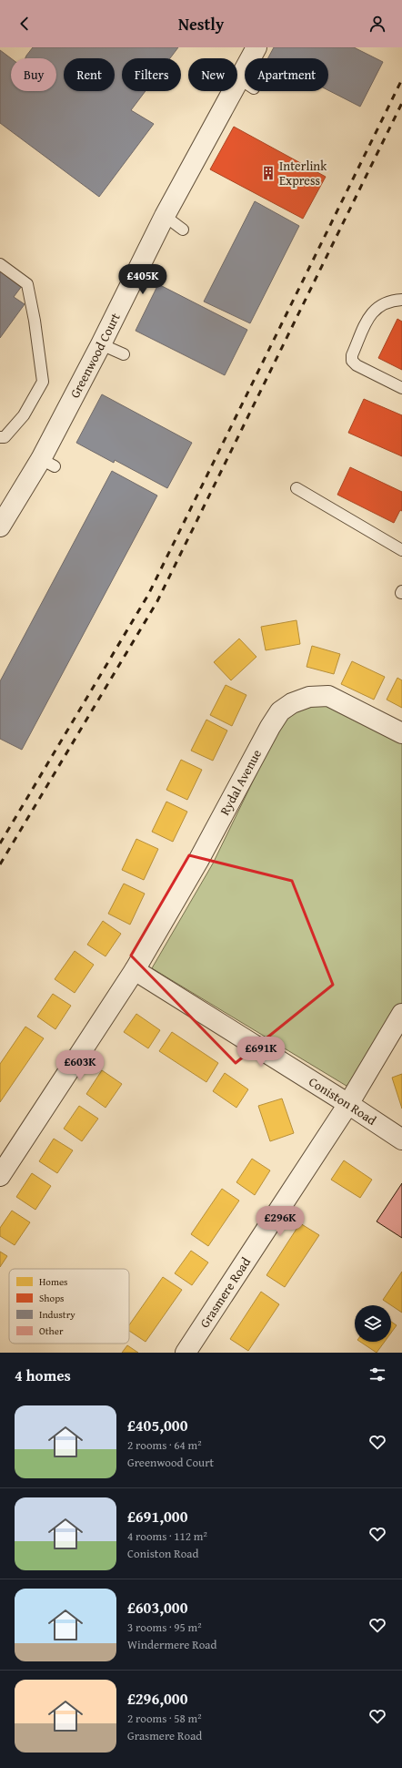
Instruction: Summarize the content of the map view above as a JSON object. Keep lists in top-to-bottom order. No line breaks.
{"streets":{"street":["Greenwood Court","Rydal Avenue","Coniston Road","Grasmere Road"]},"crossings":[["Rydal Avenue","Coniston Road"],["Coniston Road","Grasmere Road"]],"places":{"building":["Interlink Express"]},"legend":["Homes","Shops","Industry","Other"],"page":{"header":"Nestly","chip":["Buy","Rent","Filters","New","Apartment"],"price":["£405K","£691K","£603K","£296K"],"heading":"4 homes","list":[{"name":"£405,000","note":"2 rooms · 64 m² · Greenwood Court"},{"name":"£691,000","note":"4 rooms · 112 m² · Coniston Road"},{"name":"£603,000","note":"3 rooms · 95 m² · Windermere Road"},{"name":"£296,000","note":"2 rooms · 58 m² · Grasmere Road"}]}}
